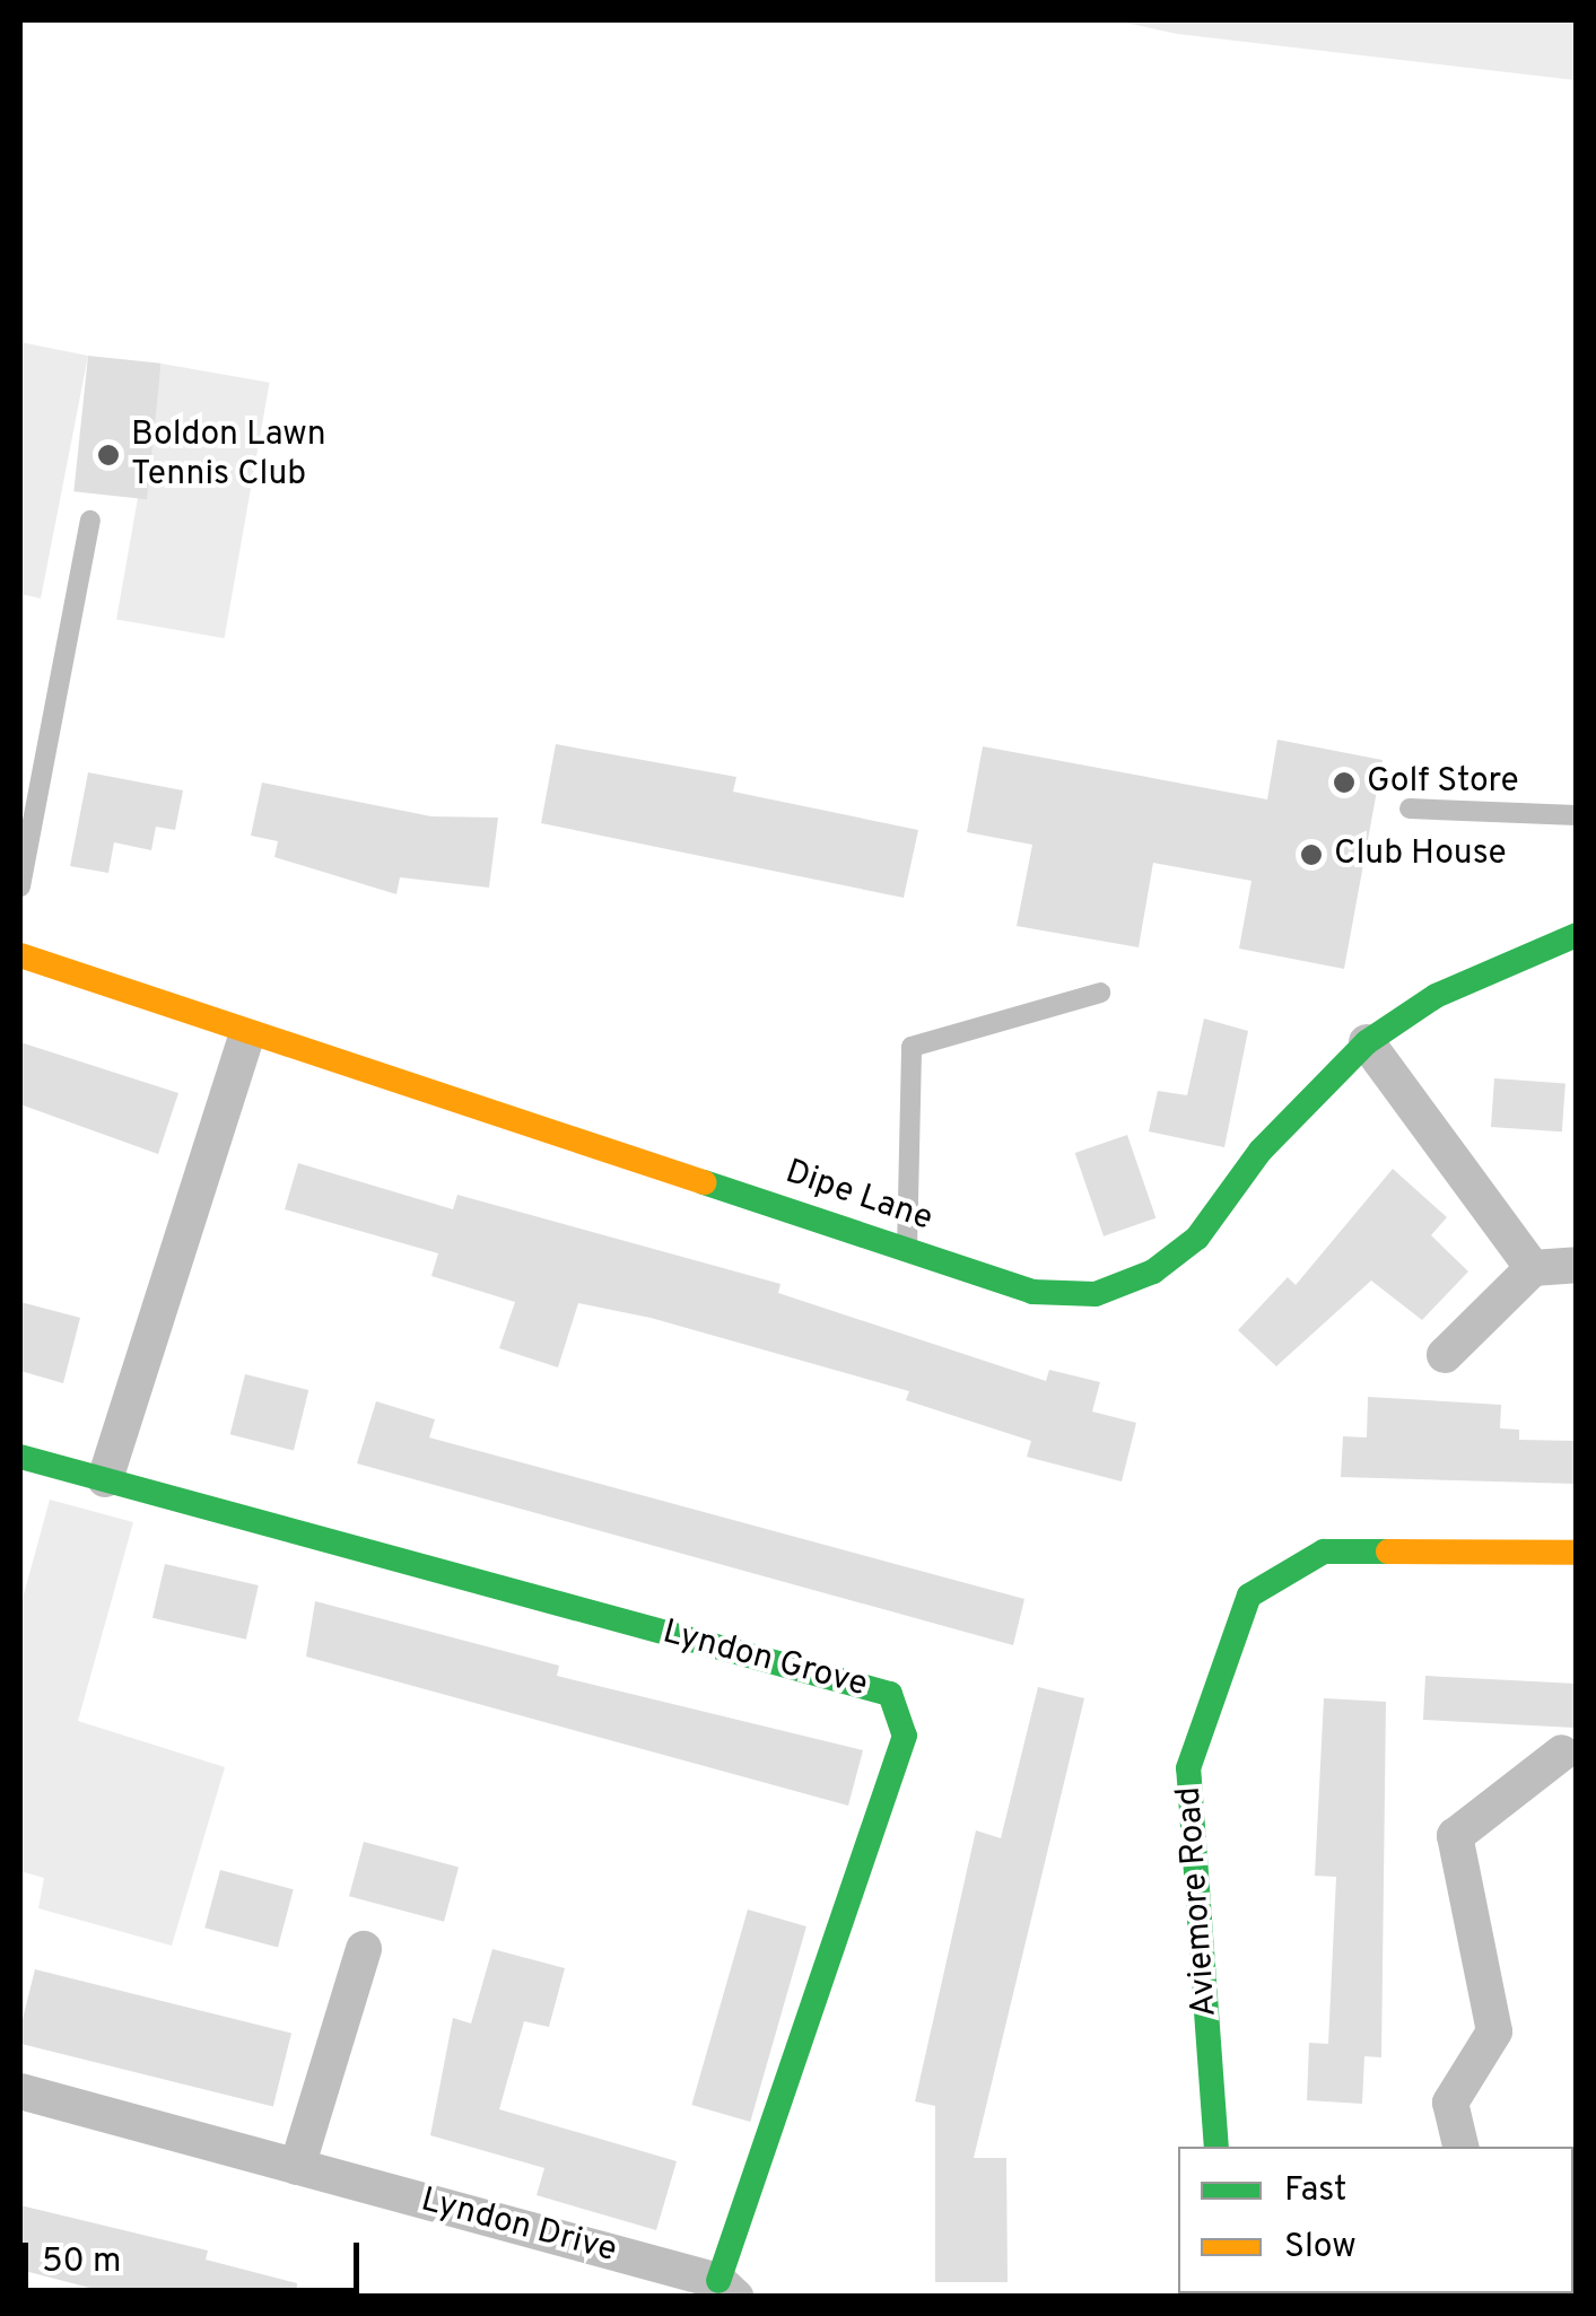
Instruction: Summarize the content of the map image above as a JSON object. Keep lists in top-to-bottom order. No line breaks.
{"streets":{"street":["Dipe Lane","Lyndon Grove","Aviemore Road","Lyndon Drive"]},"crossings":[["Lyndon Grove","Lyndon Drive"]],"places":["Boldon Lawn Tennis Club","Golf Store","Club House"],"legend":["Fast","Slow"],"scale_bar":"50 m"}
